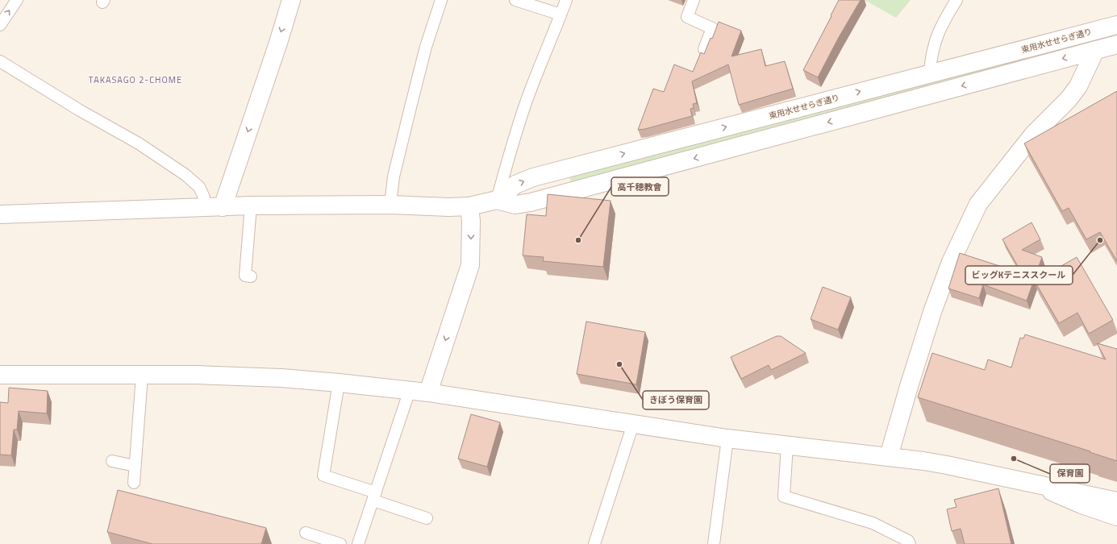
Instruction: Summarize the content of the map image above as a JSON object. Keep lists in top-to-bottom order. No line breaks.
{"streets":{"street":["東用水せせらぎ通り"]},"districts":["TAKASAGO 2-CHOME"],"places":["高千穂教會","ビッグKテニススクール","きぼう保育園","保育園"]}
